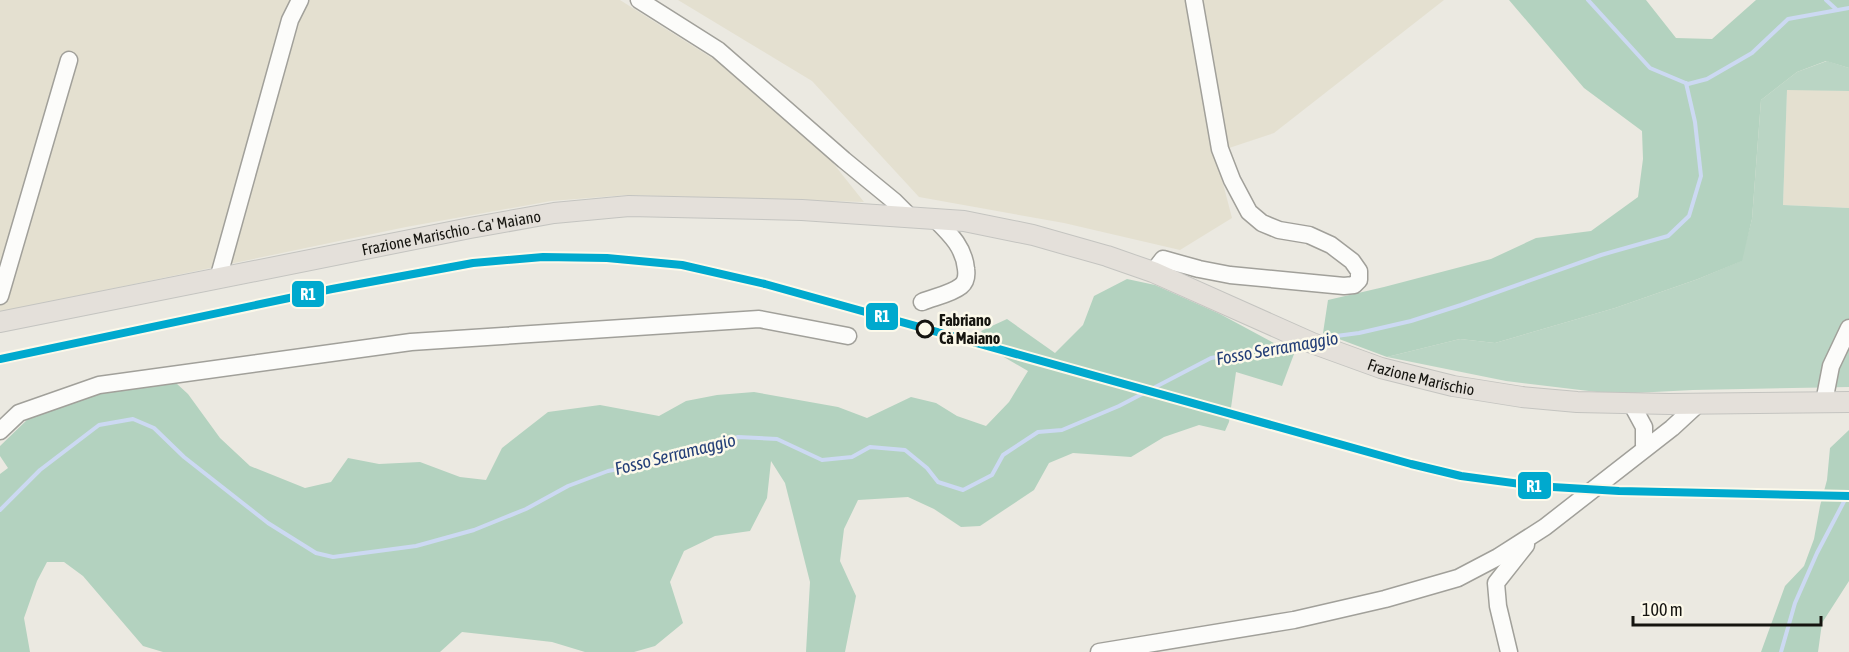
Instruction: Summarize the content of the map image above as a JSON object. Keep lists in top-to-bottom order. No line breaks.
{"streets":{"main road":["Frazione Marischio - Ca' Maiano","Frazione Marischio"]},"crossings":[["Frazione Marischio - Ca' Maiano","Frazione Marischio"]],"water":["Fosso Serramaggio"],"places":["Fabriano Cà Maiano"],"lines":["transit line R1"],"scale_bar":"100 m"}
